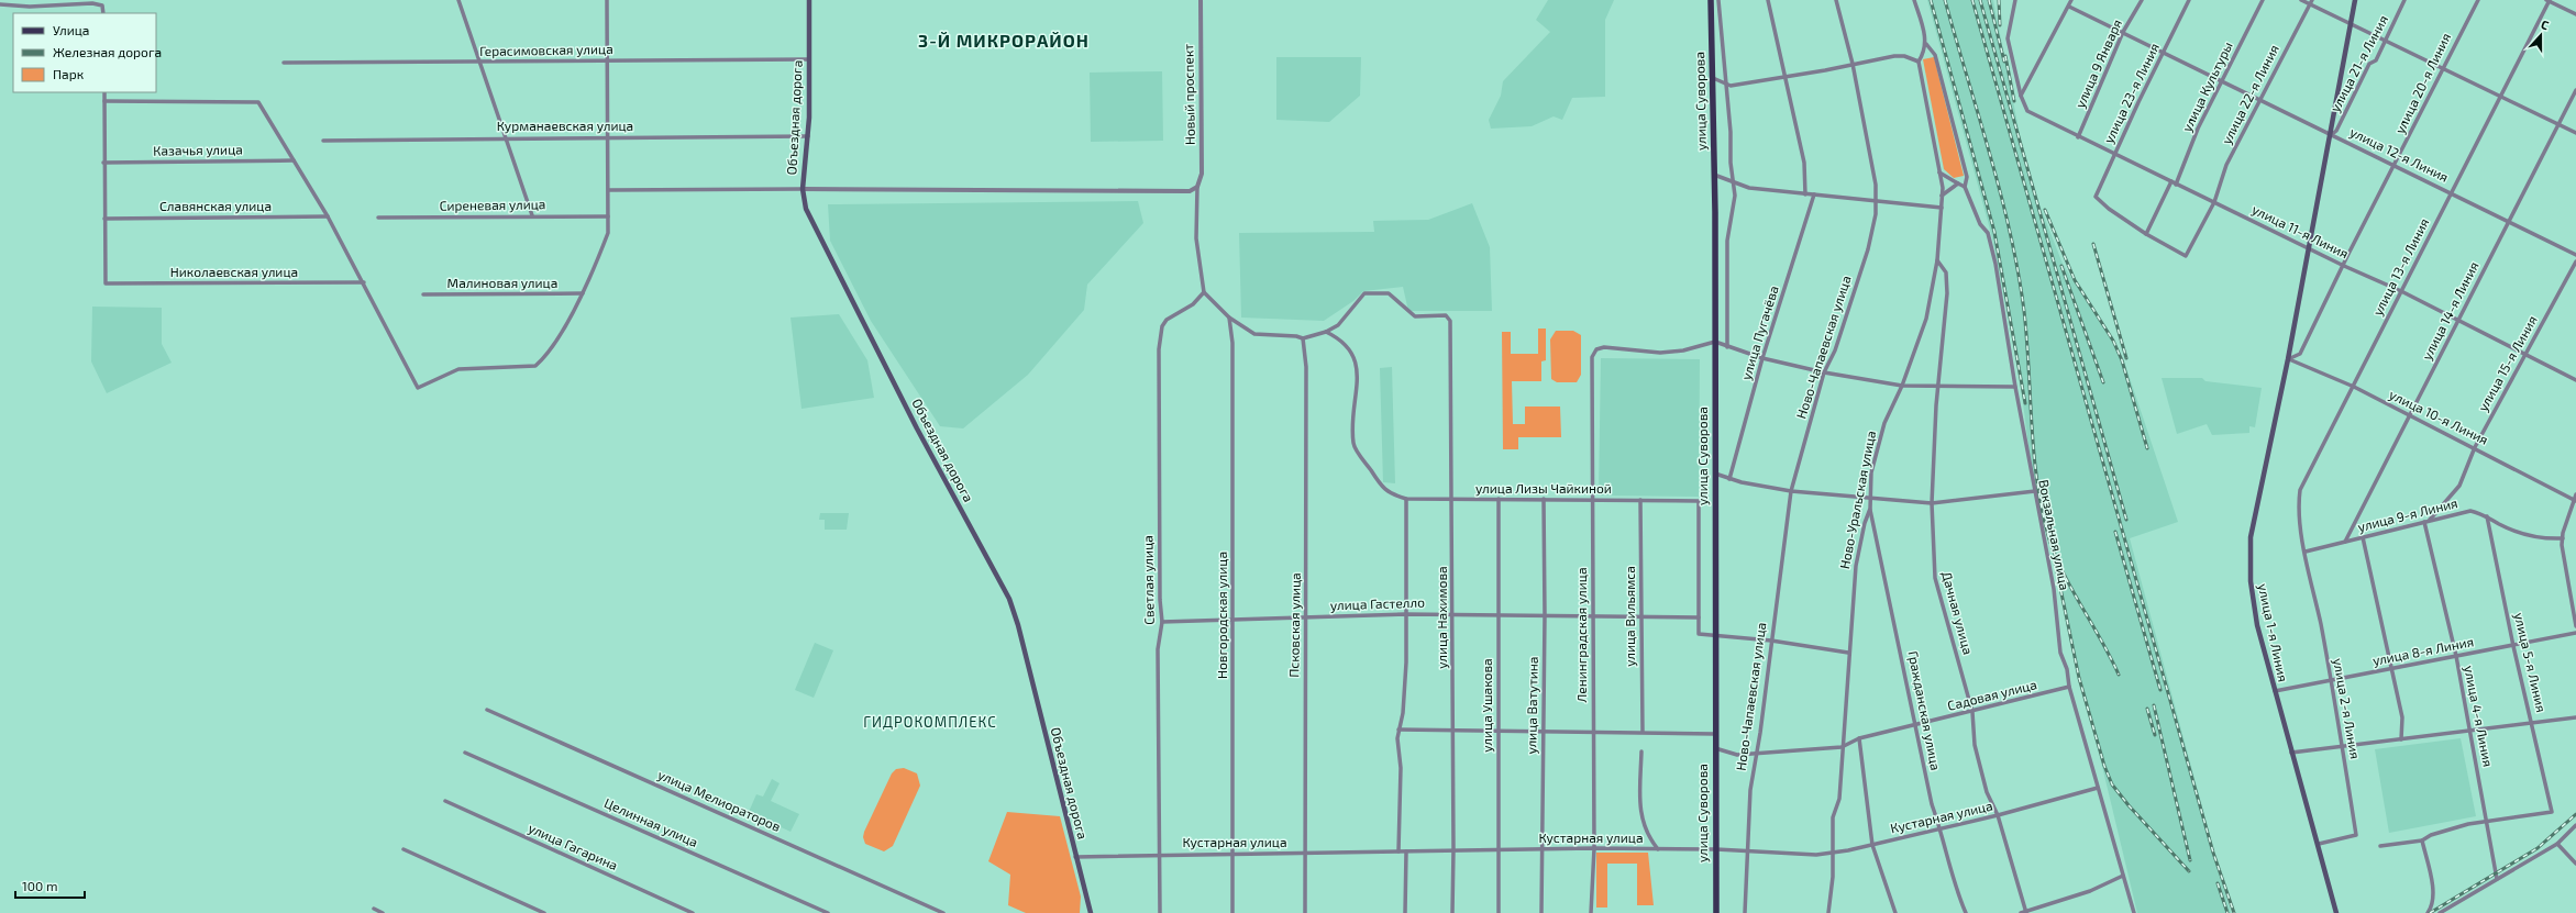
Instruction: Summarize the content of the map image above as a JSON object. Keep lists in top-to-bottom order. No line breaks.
{"streets":{"main road":["улица 21-я Линия","улица Суворова","Объездная дорога","улица 1-я Линия"],"street":["Герасимовская улица","улица 9 Января","улица 20-я Линия","улица Культуры","улица 23-я Линия","Новый проспект","улица 22-я Линия","Курманаевская улица","Казачья улица","улица 12-я Линия","Сиреневая улица","Славянская улица","улица 11-я Линия","улица 13-я Линия","Николаевская улица","Малиновая улица","улица 14-я Линия","улица Пугачёва","Ново-Чапаевская улица","улица 15-я Линия","улица 10-я Линия","улица Лизы Чайкиной","Ново-Уральская улица","улица 9-я Линия","Вокзальная улица","Светлая улица","улица Гастелло","Дачная улица","Новгородская улица","улица Вильямса","улица Нахимова","Псковская улица","Ленинградская улица","улица 8-я Линия","улица 5-я Линия","Садовая улица","улица Ушакова","улица Ватутина","улица 2-я Линия","Гражданская улица","улица 4-я Линия","улица Мелиораторов","Кустарная улица","Целинная улица","улица Гагарина"]},"crossings":[["Герасимовская улица","Объездная дорога"],["улица 9 Января","улица 12-я Линия"],["улица 9 Января","улица 11-я Линия"],["улица 21-я Линия","улица 12-я Линия"],["улица 21-я Линия","улица 11-я Линия"],["улица 21-я Линия","улица 1-я Линия"],["улица 20-я Линия","улица 12-я Линия"],["улица 20-я Линия","улица 11-я Линия"],["улица 20-я Линия","улица 10-я Линия"],["улица 20-я Линия","улица 1-я Линия"],["улица Культуры","улица 12-я Линия"],["улица Культуры","улица 11-я Линия"],["улица 23-я Линия","улица 22-я Линия"],["улица 23-я Линия","улица 12-я Линия"],["улица 23-я Линия","улица 11-я Линия"],["улица 22-я Линия","улица 12-я Линия"],["улица 22-я Линия","улица 11-я Линия"],["улица Суворова","Ленинградская улица"],["улица Суворова","Садовая улица"],["улица Суворова","Кустарная улица"],["Объездная дорога","Курманаевская улица"],["Объездная дорога","Кустарная улица"],["улица 12-я Линия","улица 13-я Линия"],["улица 12-я Линия","улица 14-я Линия"],["Славянская улица","Николаевская улица"],["улица 11-я Линия","улица 13-я Линия"],["улица 11-я Линия","улица 14-я Линия"],["улица 11-я Линия","улица 15-я Линия"],["улица 11-я Линия","улица 1-я Линия"],["улица 13-я Линия","улица 10-я Линия"],["улица 13-я Линия","улица 9-я Линия"],["улица 13-я Линия","улица 2-я Линия"],["улица 14-я Линия","улица 10-я Линия"],["улица 14-я Линия","улица 9-я Линия"],["Ново-Чапаевская улица","Садовая улица"],["Ново-Чапаевская улица","Кустарная улица"],["улица 15-я Линия","улица 10-я Линия"],["улица 15-я Линия","улица 9-я Линия"],["улица 10-я Линия","улица 1-я Линия"],["улица Лизы Чайкиной","улица Гастелло"],["улица Лизы Чайкиной","улица Вильямса"],["улица Лизы Чайкиной","улица Нахимова"],["улица Лизы Чайкиной","Ленинградская улица"],["улица Лизы Чайкиной","улица Ушакова"],["улица Лизы Чайкиной","улица Ватутина"],["Ново-Уральская улица","Дачная улица"],["Ново-Уральская улица","Садовая улица"],["Ново-Уральская улица","Гражданская улица"],["Ново-Уральская улица","Кустарная улица"],["улица 9-я Линия","улица 5-я Линия"],["улица 9-я Линия","улица 2-я Линия"],["улица 9-я Линия","улица 4-я Линия"],["Вокзальная улица","Садовая улица"],["Вокзальная улица","Кустарная улица"],["Светлая улица","улица Гастелло"],["Светлая улица","Кустарная улица"],["улица Гастелло","Новгородская улица"],["улица Гастелло","улица Вильямса"],["улица Гастелло","улица Нахимова"],["улица Гастелло","Псковская улица"],["улица Гастелло","Ленинградская улица"],["улица Гастелло","улица Ушакова"],["улица Гастелло","улица Ватутина"],["Дачная улица","Садовая улица"],["Дачная улица","Кустарная улица"],["Новгородская улица","Кустарная улица"],["улица Нахимова","Кустарная улица"],["Псковская улица","Кустарная улица"],["улица 1-я Линия","улица 8-я Линия"],["улица 1-я Линия","улица 2-я Линия"],["Ленинградская улица","Кустарная улица"],["улица 8-я Линия","улица 5-я Линия"],["улица 8-я Линия","улица 2-я Линия"],["улица 8-я Линия","улица 4-я Линия"],["улица 5-я Линия","улица 4-я Линия"],["Садовая улица","Гражданская улица"],["улица Ушакова","Кустарная улица"],["улица Ватутина","Кустарная улица"],["Гражданская улица","Кустарная улица"]],"districts":["3-Й МИКРОРАЙОН","ГИДРОКОМПЛЕКС"],"legend":["Улица","Железная дорога","Парк"],"scale_bar":"100 m","north":"top"}
